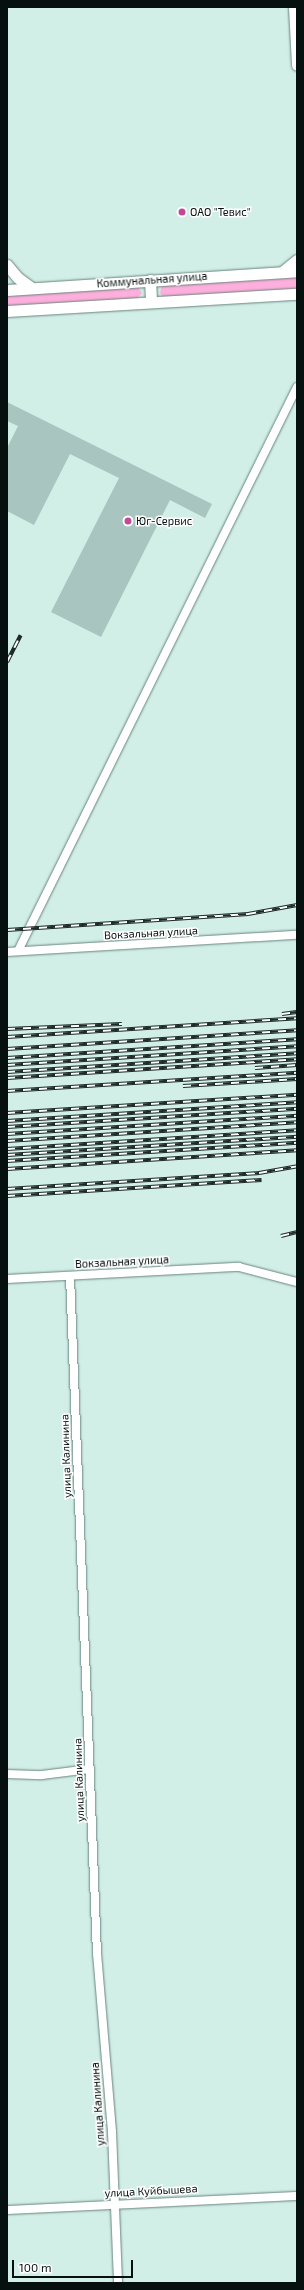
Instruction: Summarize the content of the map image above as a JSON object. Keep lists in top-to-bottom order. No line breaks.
{"streets":{"main road":["Коммунальная улица"],"street":["Вокзальная улица","улица Калинина","улица Куйбышева"]},"crossings":[["Вокзальная улица","улица Калинина"],["улица Калинина","улица Куйбышева"]],"places":["ОАО \"Тевис\"","Юг-Сервис"],"scale_bar":"100 m"}
